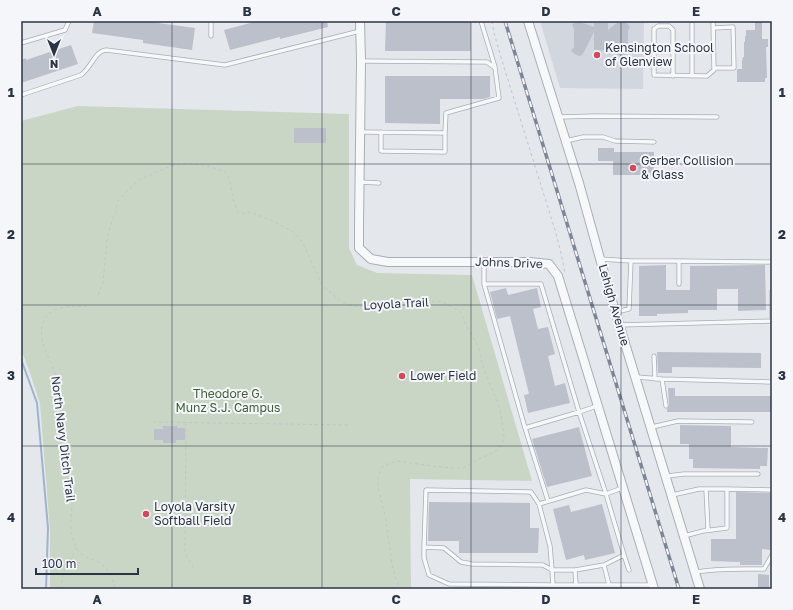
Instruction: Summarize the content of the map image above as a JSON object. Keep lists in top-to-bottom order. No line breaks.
{"streets":{"street":["Johns Drive","Lehigh Avenue"],"path":["Loyola Trail","North Navy Ditch Trail"]},"parks":["Theodore G. Munz S.J. Campus"],"places":["Kensington School of Glenview","Gerber Collision & Glass","Lower Field","Loyola Varsity Softball Field"],"scale_bar":"100 m","north":"bottom","grid":{"columns":["A","B","C","D","E"],"rows":["1","2","3","4"]}}
